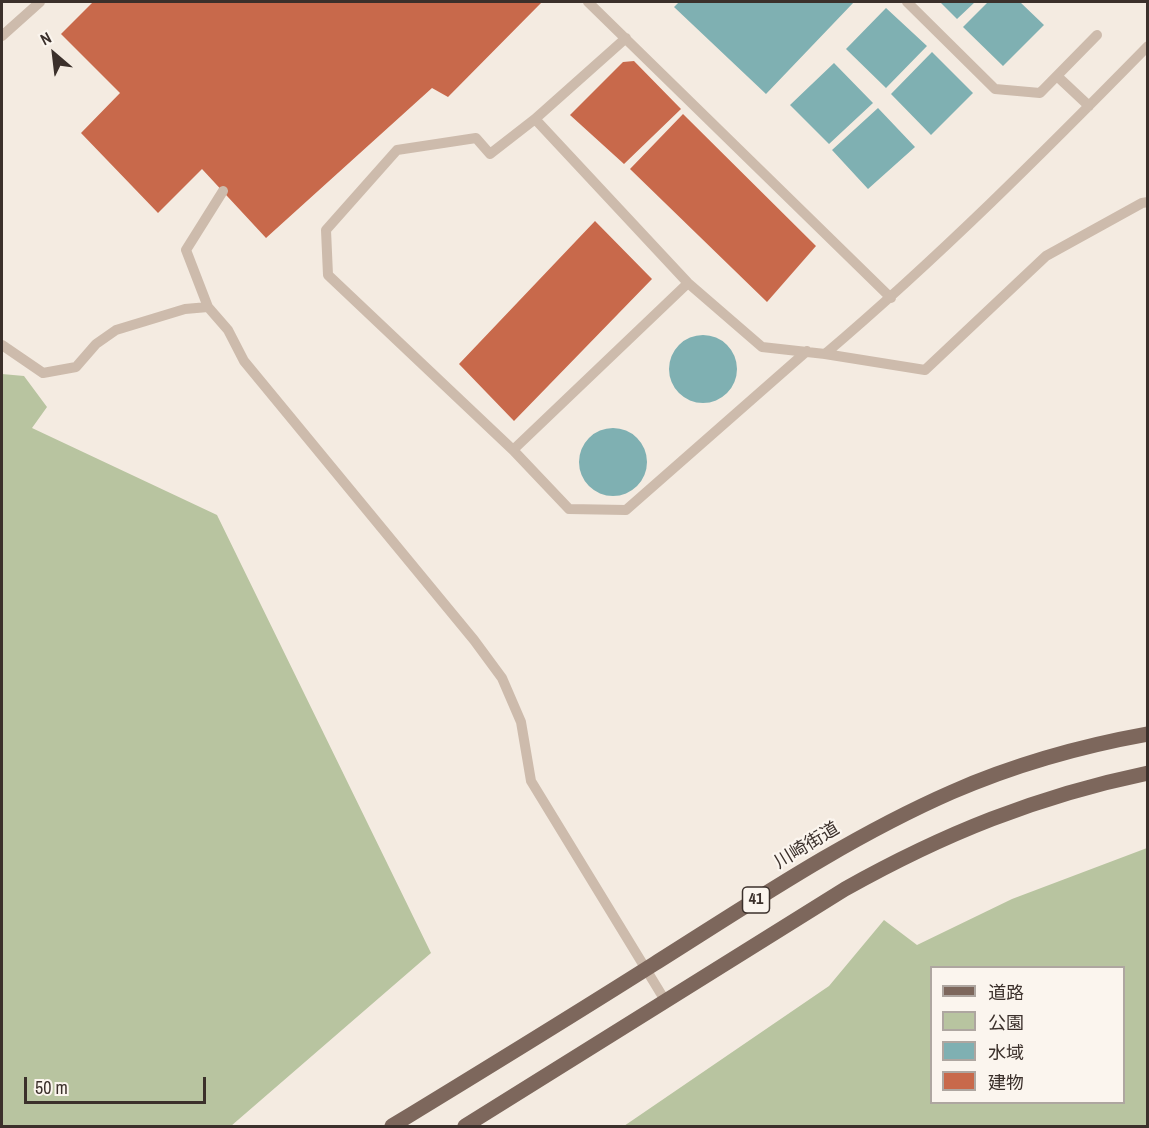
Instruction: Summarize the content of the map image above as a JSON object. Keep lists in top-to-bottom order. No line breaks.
{"streets":{"main road":["川崎街道","41"]},"legend":["道路","公園","水域","建物"],"scale_bar":"50 m","north":"top left"}
